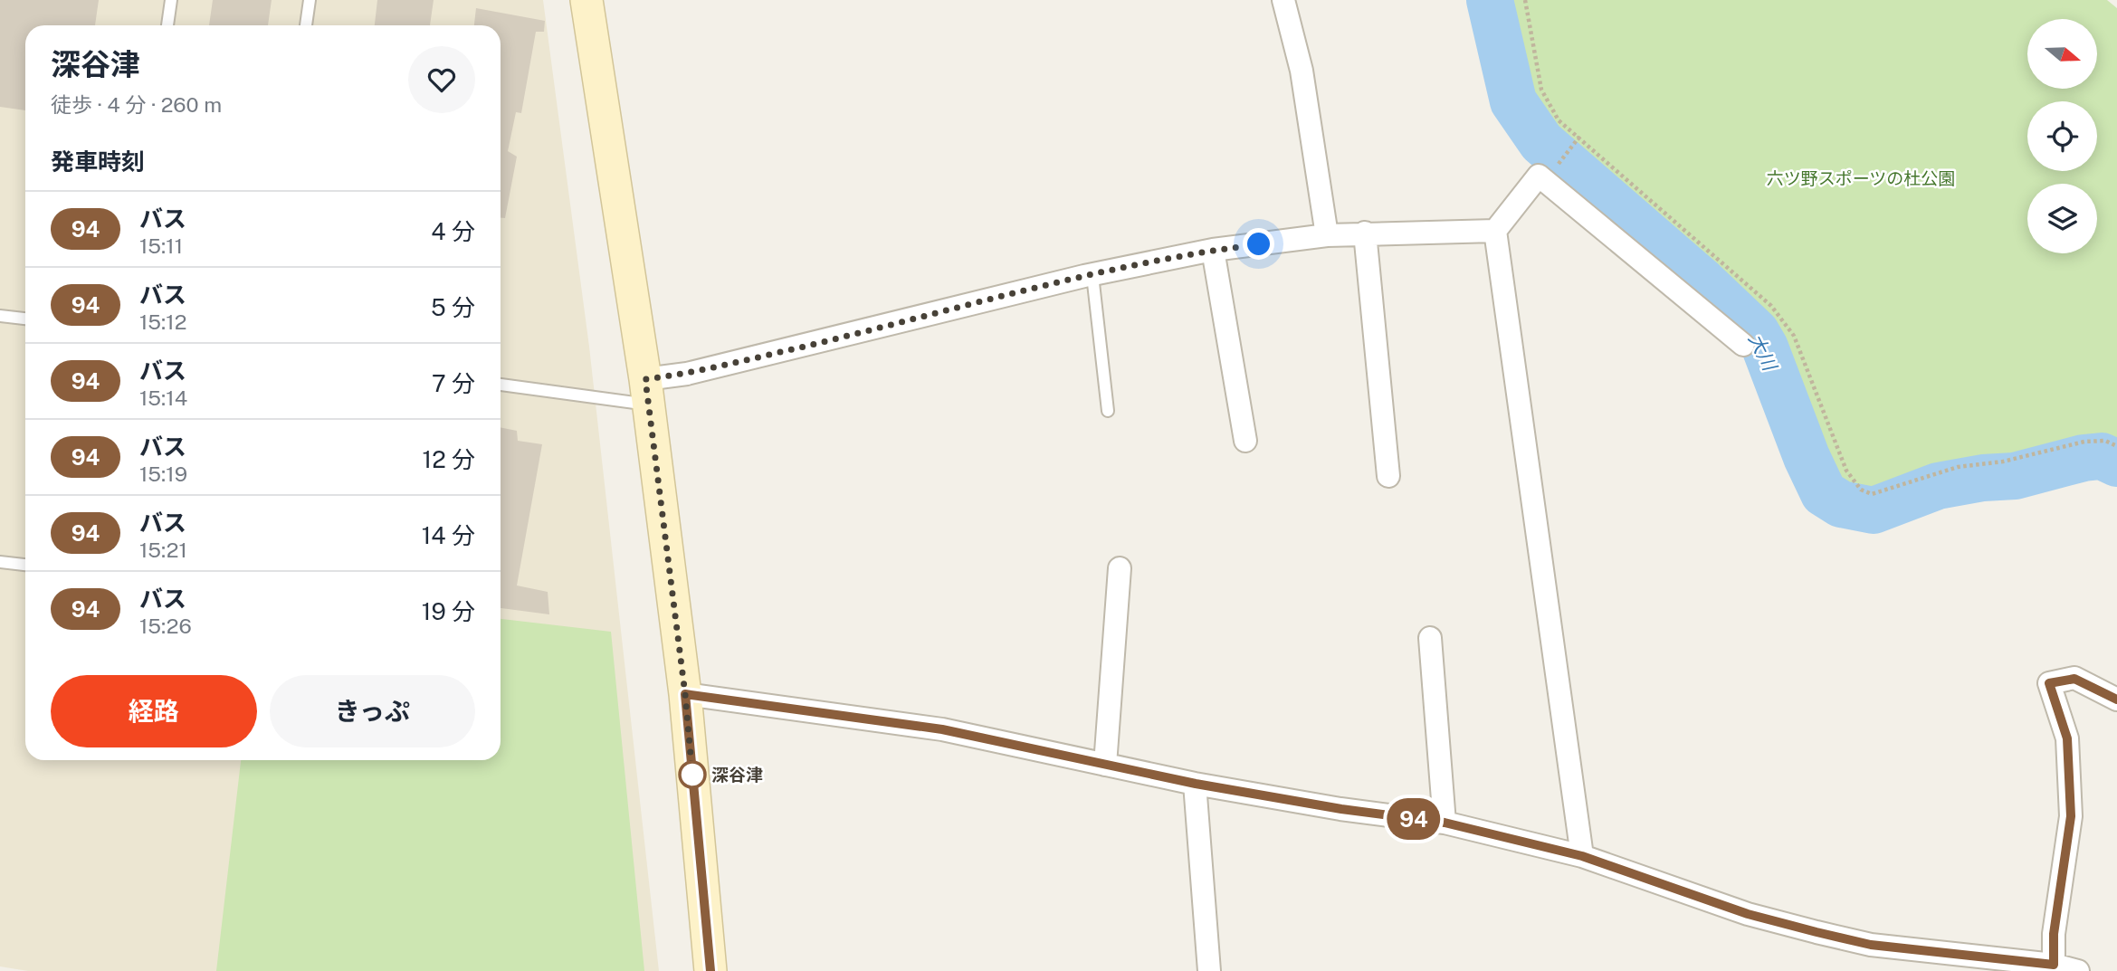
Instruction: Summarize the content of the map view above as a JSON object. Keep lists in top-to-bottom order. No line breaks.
{"water":["大川"],"parks":["六ツ野スポーツの杜公園"],"places":["深谷津"],"lines":["bus line 94"],"north":"right","page":{"on_map":"94","heading":[["深谷津","徒歩 · 4 分 · 260 m"],"発車時刻"],"list":[{"mark":"94","name":"バス","note":"15:11","value":"4 分"},{"mark":"94","name":"バス","note":"15:12","value":"5 分"},{"mark":"94","name":"バス","note":"15:14","value":"7 分"},{"mark":"94","name":"バス","note":"15:19","value":"12 分"},{"mark":"94","name":"バス","note":"15:21","value":"14 分"},{"mark":"94","name":"バス","note":"15:26","value":"19 分"}],"buttons":["経路","きっぷ"]}}
